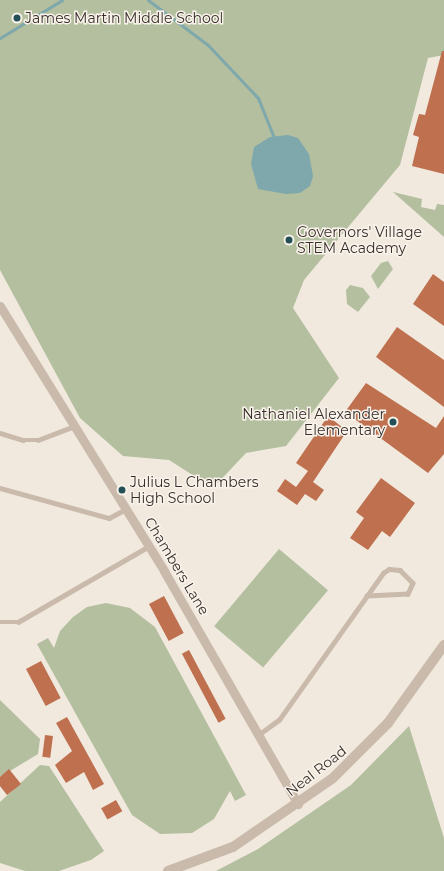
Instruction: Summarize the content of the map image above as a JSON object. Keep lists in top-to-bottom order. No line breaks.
{"streets":{"street":["Chambers Lane","Neal Road"]},"crossings":[["Chambers Lane","Neal Road"]],"places":["James Martin Middle School","Governors' Village STEM Academy","Nathaniel Alexander Elementary","Julius L Chambers High School"]}
